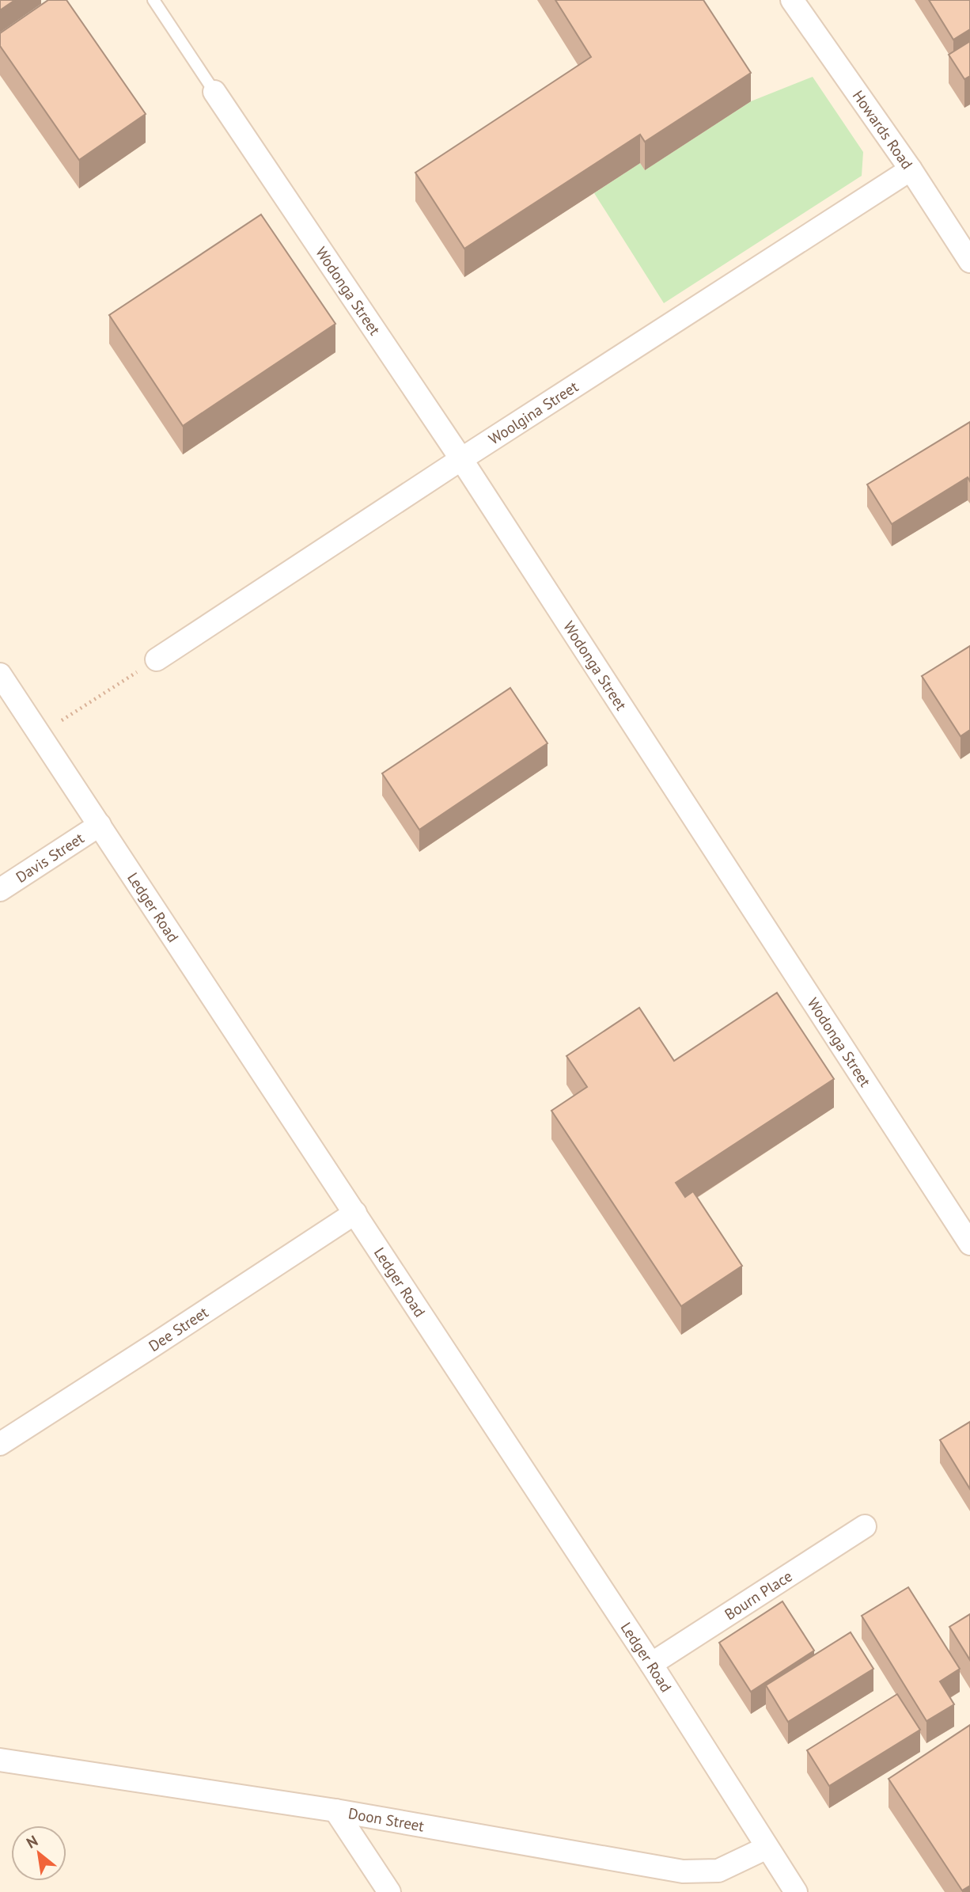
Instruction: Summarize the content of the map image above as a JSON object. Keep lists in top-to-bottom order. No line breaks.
{"streets":{"street":["Howards Road","Wodonga Street","Woolgina Street","Davis Street","Ledger Road","Dee Street","Bourn Place","Doon Street"]},"crossings":[["Howards Road","Woolgina Street"],["Wodonga Street","Woolgina Street"],["Davis Street","Ledger Road"],["Ledger Road","Dee Street"],["Ledger Road","Bourn Place"],["Ledger Road","Doon Street"]],"north":"top left"}
